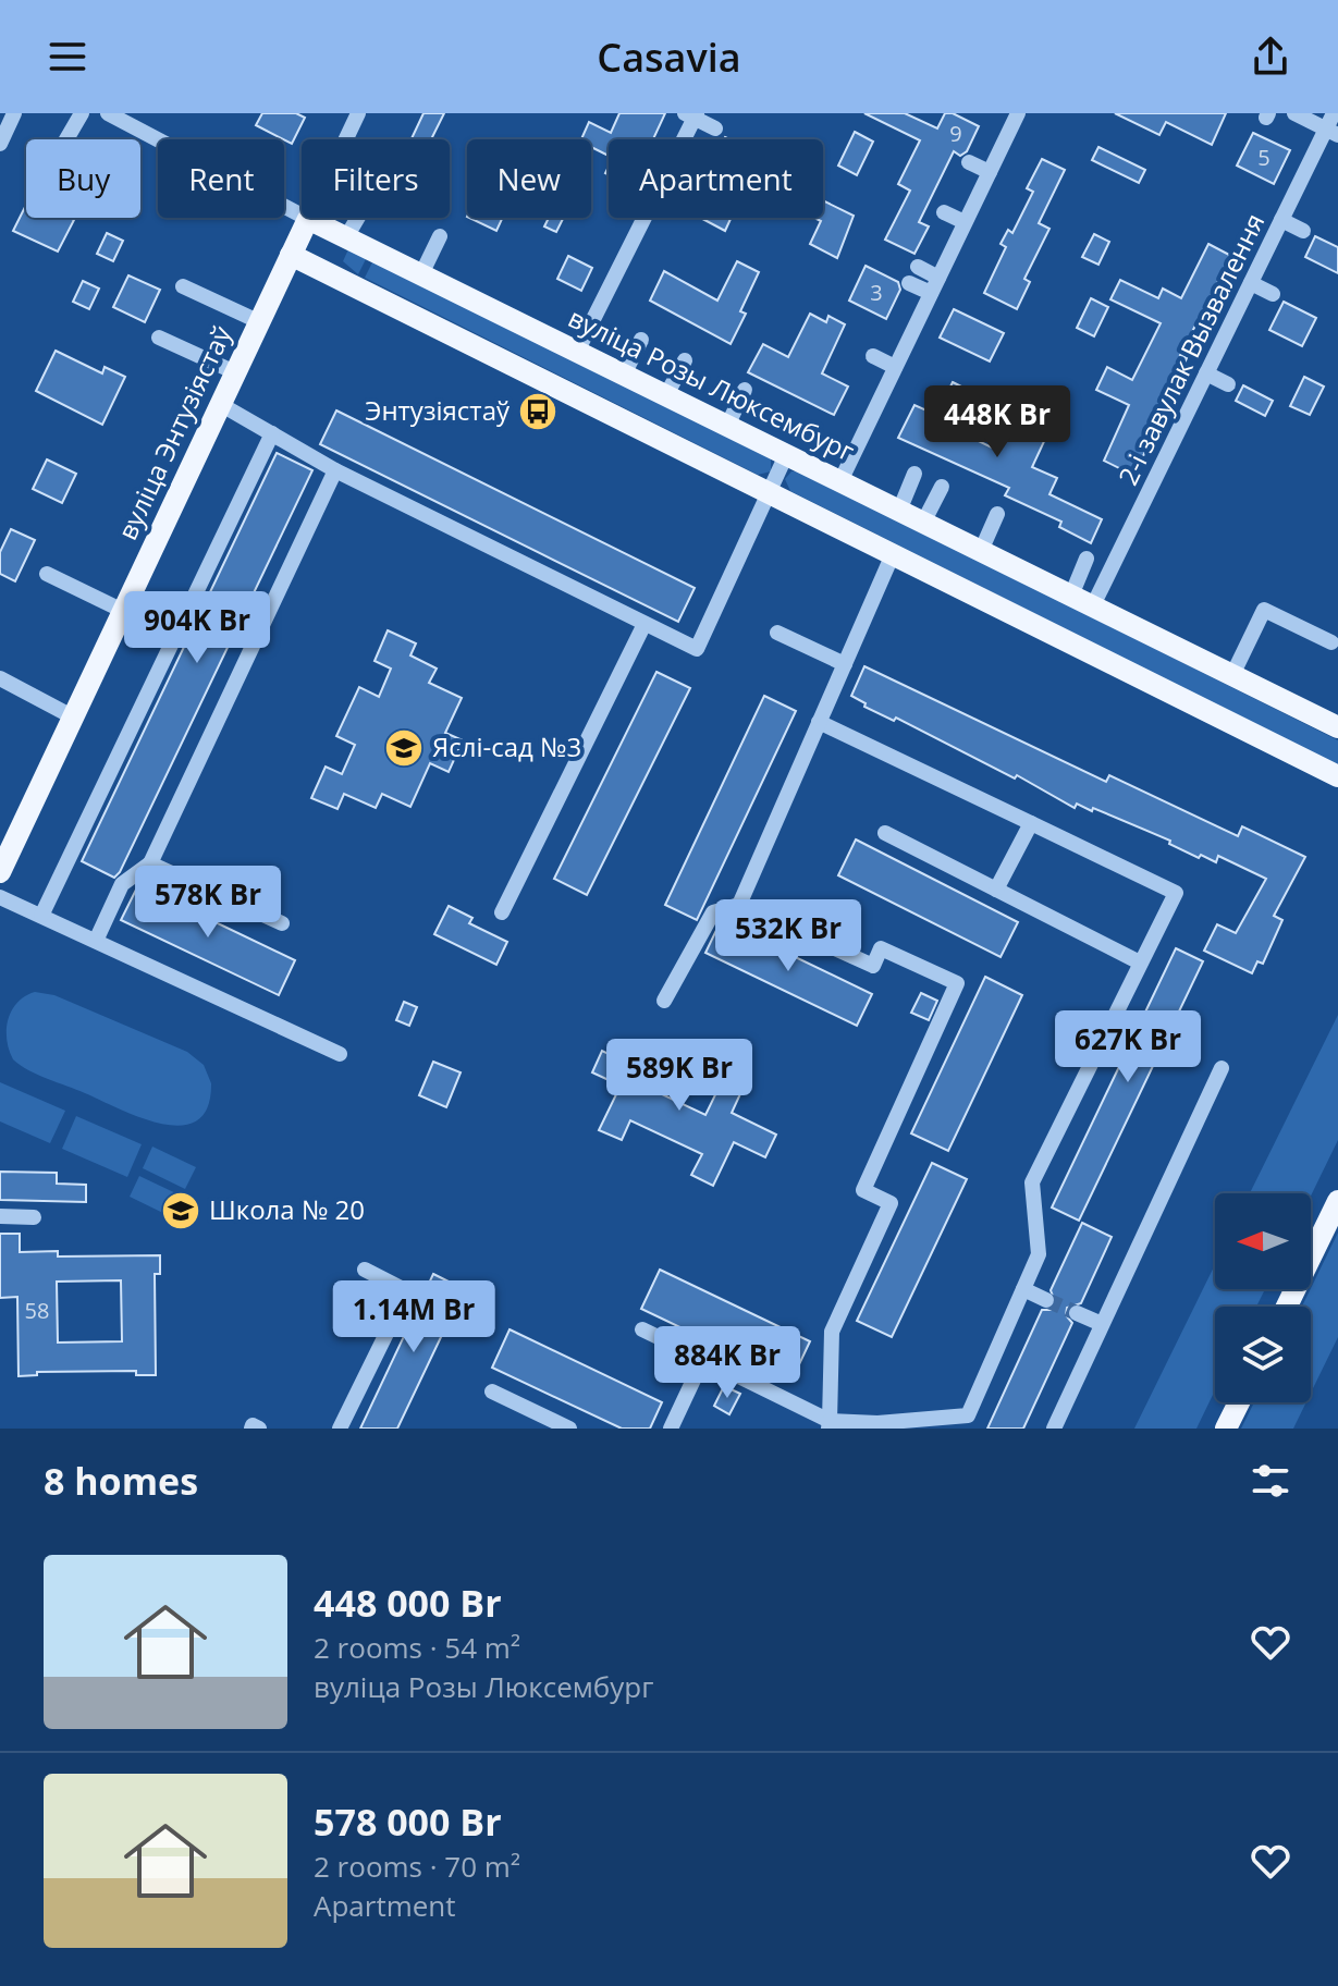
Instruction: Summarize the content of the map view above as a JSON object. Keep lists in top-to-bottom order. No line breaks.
{"streets":{"main road":["вуліца Розы Люксембург","вуліца Энтузіястаў"],"street":["2-і завулак Вызвалення"]},"crossings":[["2-і завулак Вызвалення","вуліца Розы Люксембург"],["вуліца Розы Люксембург","вуліца Энтузіястаў"]],"places":{"bus stop":["Энтузіястаў"],"school or university":["Яслі-сад №3","Школа № 20"]},"house_numbers":["9","5","3","58"],"north":"left","page":{"header":"Casavia","chip":["Buy","Rent","Filters","New","Apartment"],"price":["448K Br","904K Br","578K Br","532K Br","627K Br","589K Br","1.14M Br","884K Br"],"heading":"8 homes","list":[{"name":"448 000 Br","note":"2 rooms · 54 m² · вуліца Розы Люксембург"},{"name":"578 000 Br","note":"2 rooms · 70 m² · Apartment"}]}}
